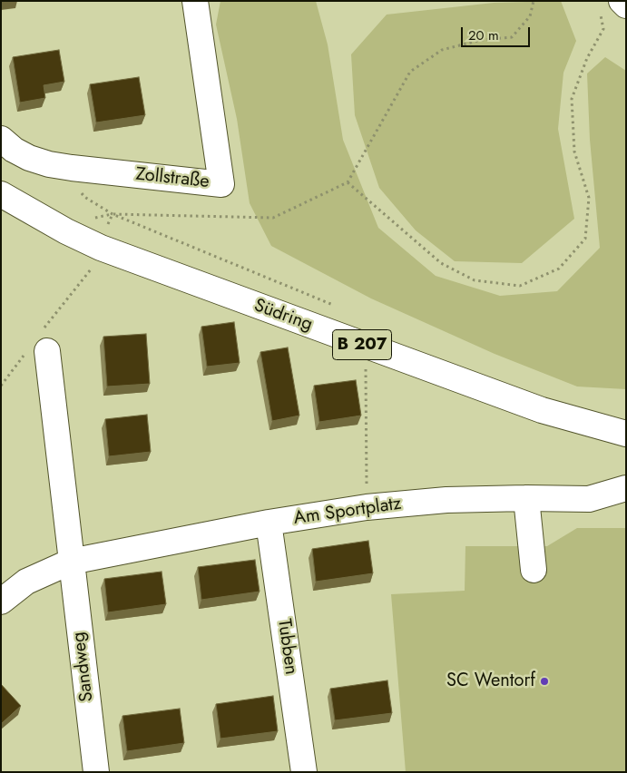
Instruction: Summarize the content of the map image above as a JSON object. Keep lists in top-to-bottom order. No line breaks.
{"streets":{"street":["Zollstraße","Südring","B 207","Am Sportplatz","Tubben","Sandweg"]},"crossings":[["Am Sportplatz","Tubben"],["Am Sportplatz","Sandweg"]],"places":["SC Wentorf"],"scale_bar":"20 m"}
